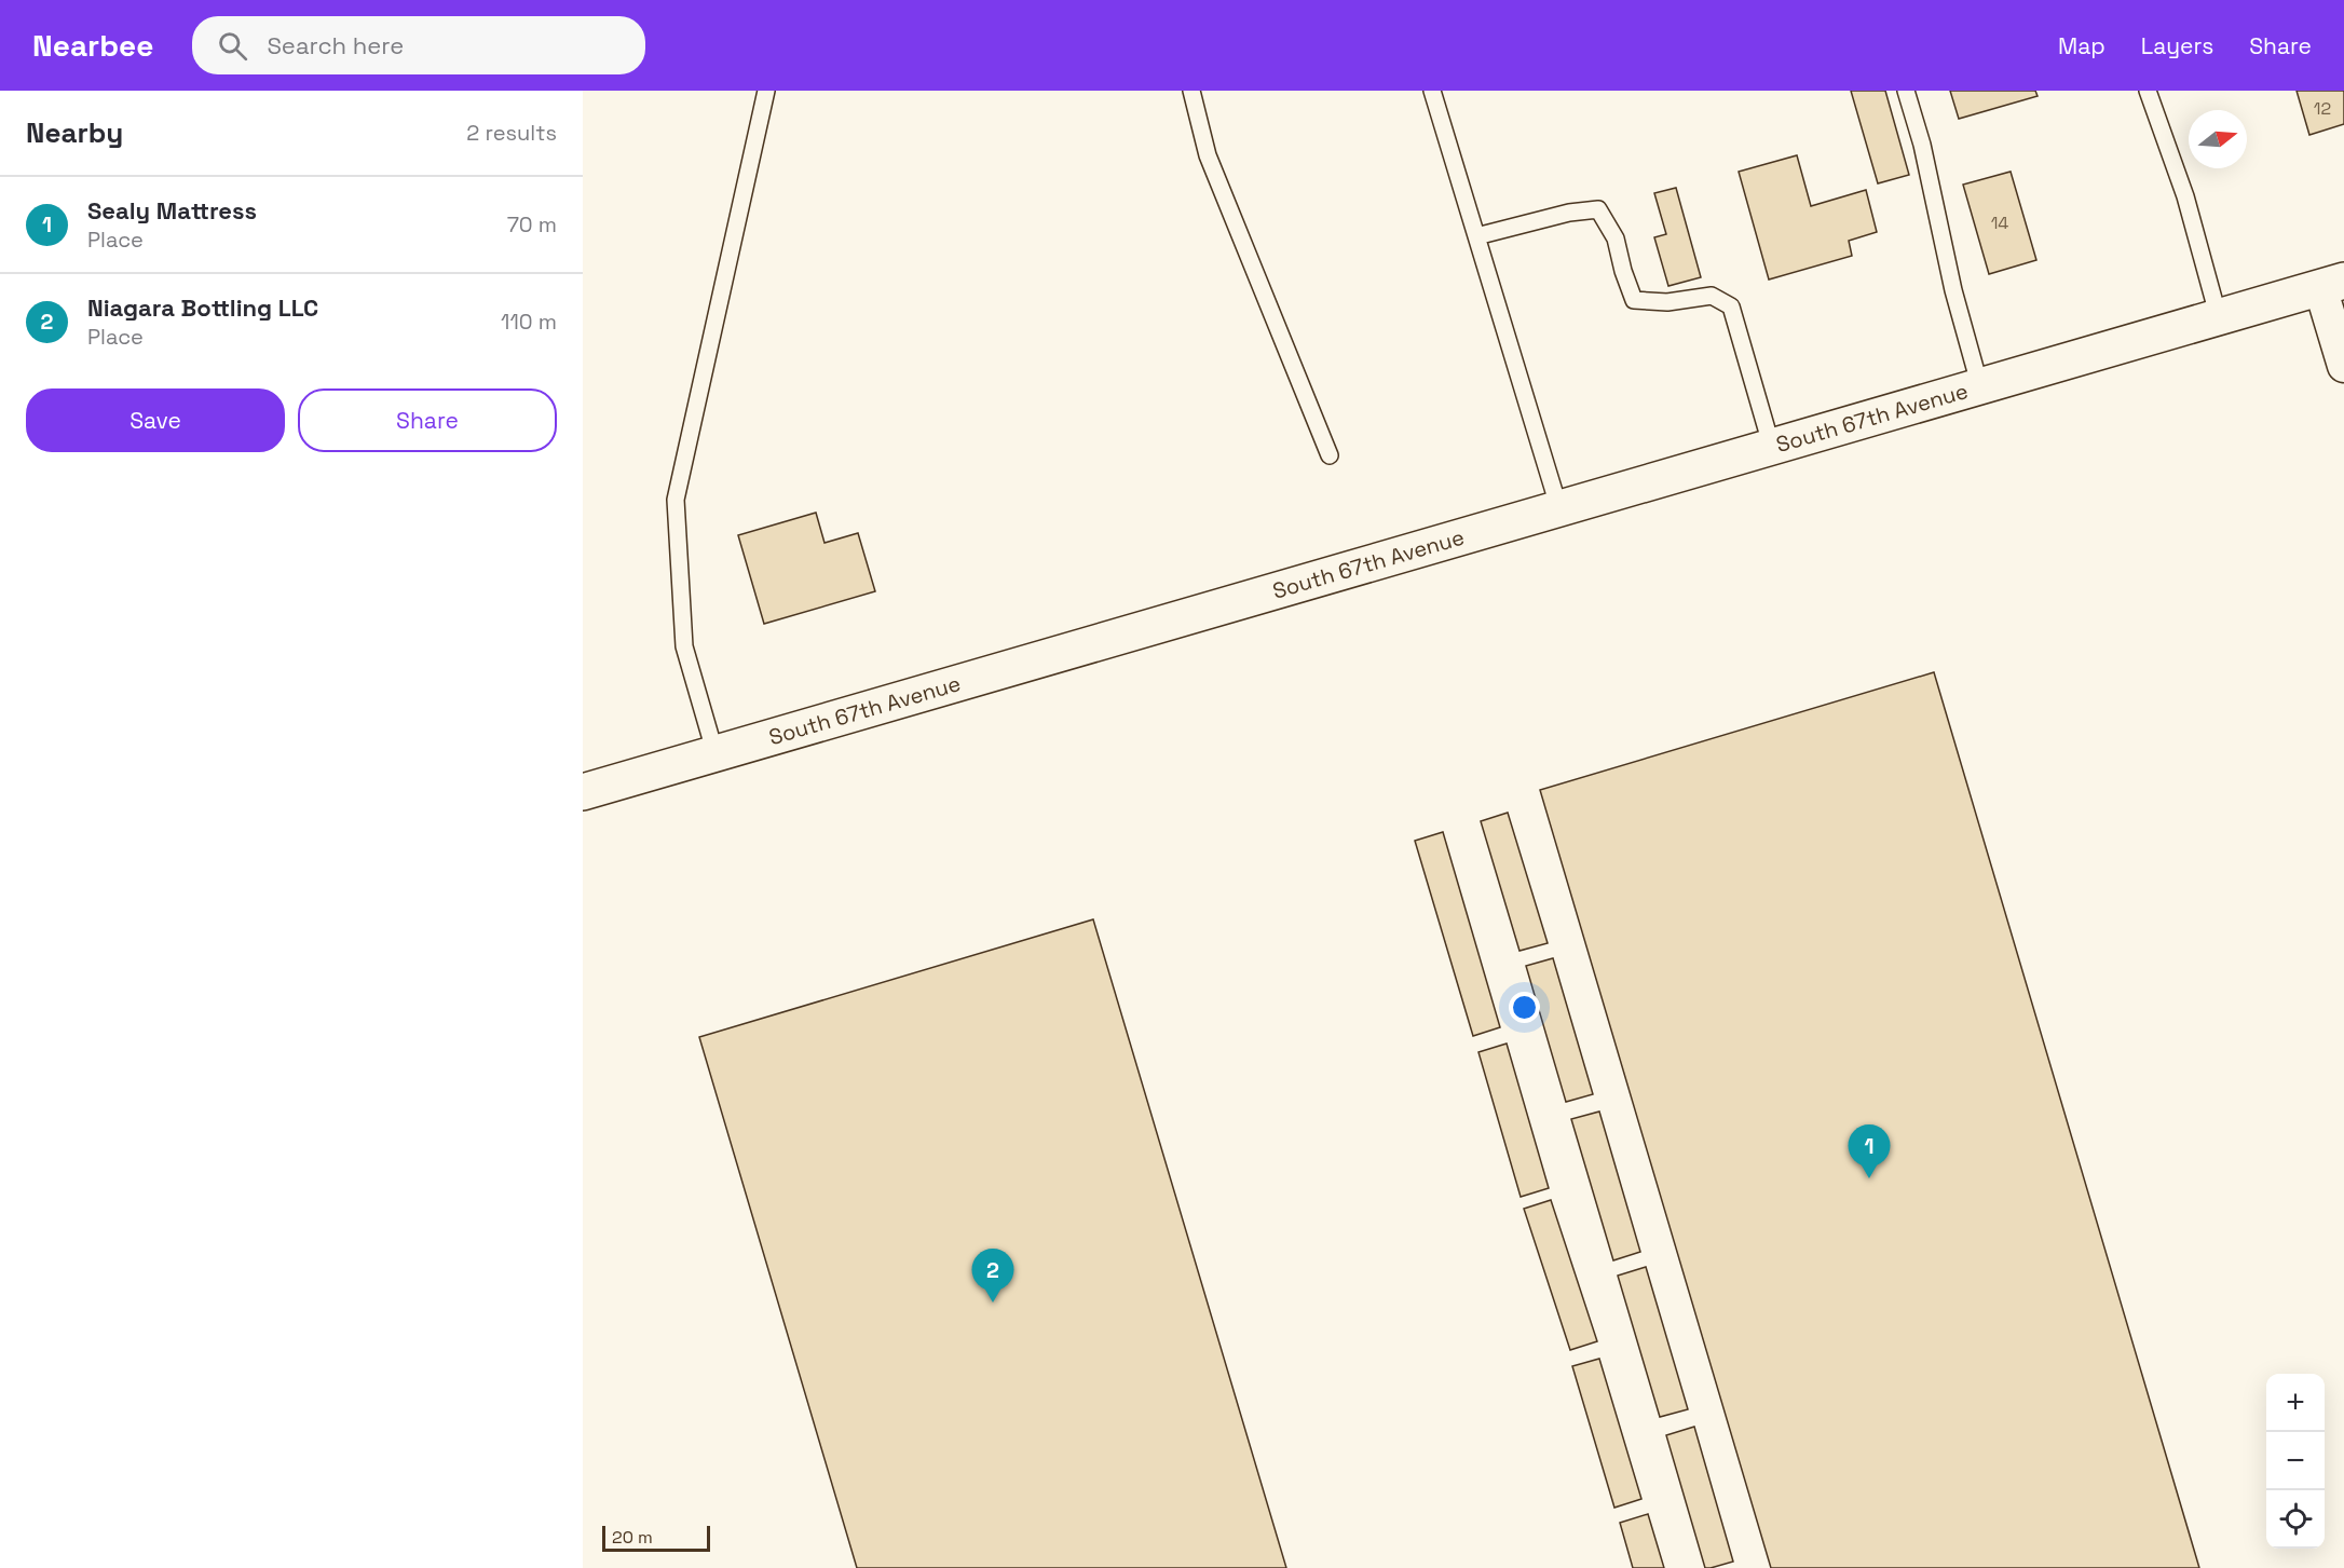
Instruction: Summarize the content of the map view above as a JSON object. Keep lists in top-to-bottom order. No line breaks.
{"streets":{"main road":["South 67th Avenue"]},"house_numbers":["12","14"],"scale_bar":"20 m","north":"right","page":{"header":"Nearbee","search":"Search here","nav":["Map","Layers","Share"],"heading":["Nearby","2 results"],"list":[{"mark":"1","name":"Sealy Mattress","note":"Place","value":"70 m"},{"mark":"2","name":"Niagara Bottling LLC","note":"Place","value":"110 m"}],"buttons":["Save","Share"],"pins":["1","2"],"map_buttons":["+","−"],"scale":"20 m"}}
